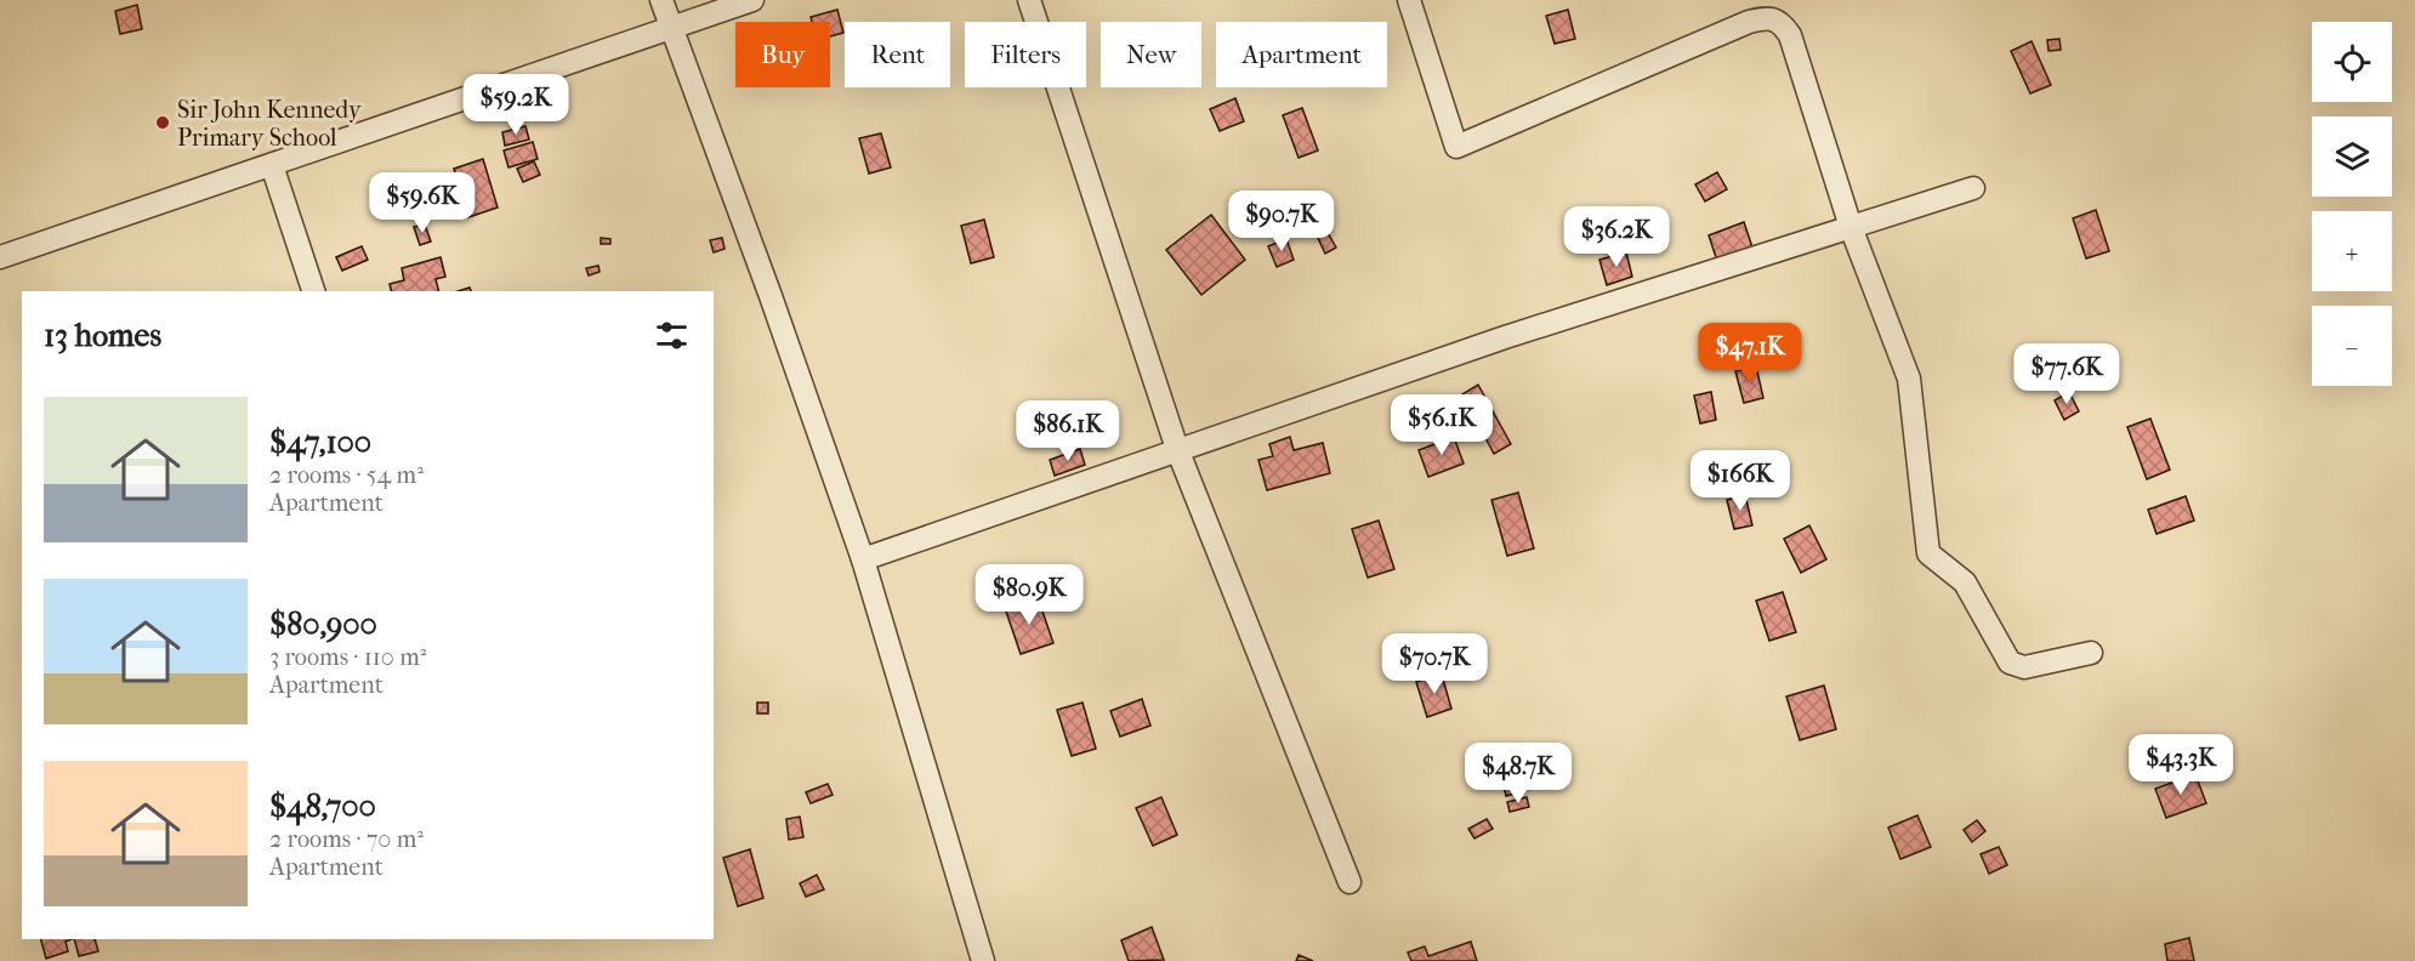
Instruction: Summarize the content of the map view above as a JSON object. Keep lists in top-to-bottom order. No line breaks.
{"places":["Sir John Kennedy Primary School"],"page":{"map_buttons":["+","−"],"chip":["Buy","Rent","Filters","New","Apartment"],"price":["$59.2K","$59.6K","$90.7K","$36.2K","$47.1K","$77.6K","$56.1K","$86.1K","$166K","$80.9K","$70.7K","$43.3K","$48.7K"],"heading":"13 homes","list":[{"name":"$47,100","note":"2 rooms · 54 m² · Apartment"},{"name":"$80,900","note":"3 rooms · 110 m² · Apartment"},{"name":"$48,700","note":"2 rooms · 70 m² · Apartment"}]}}
